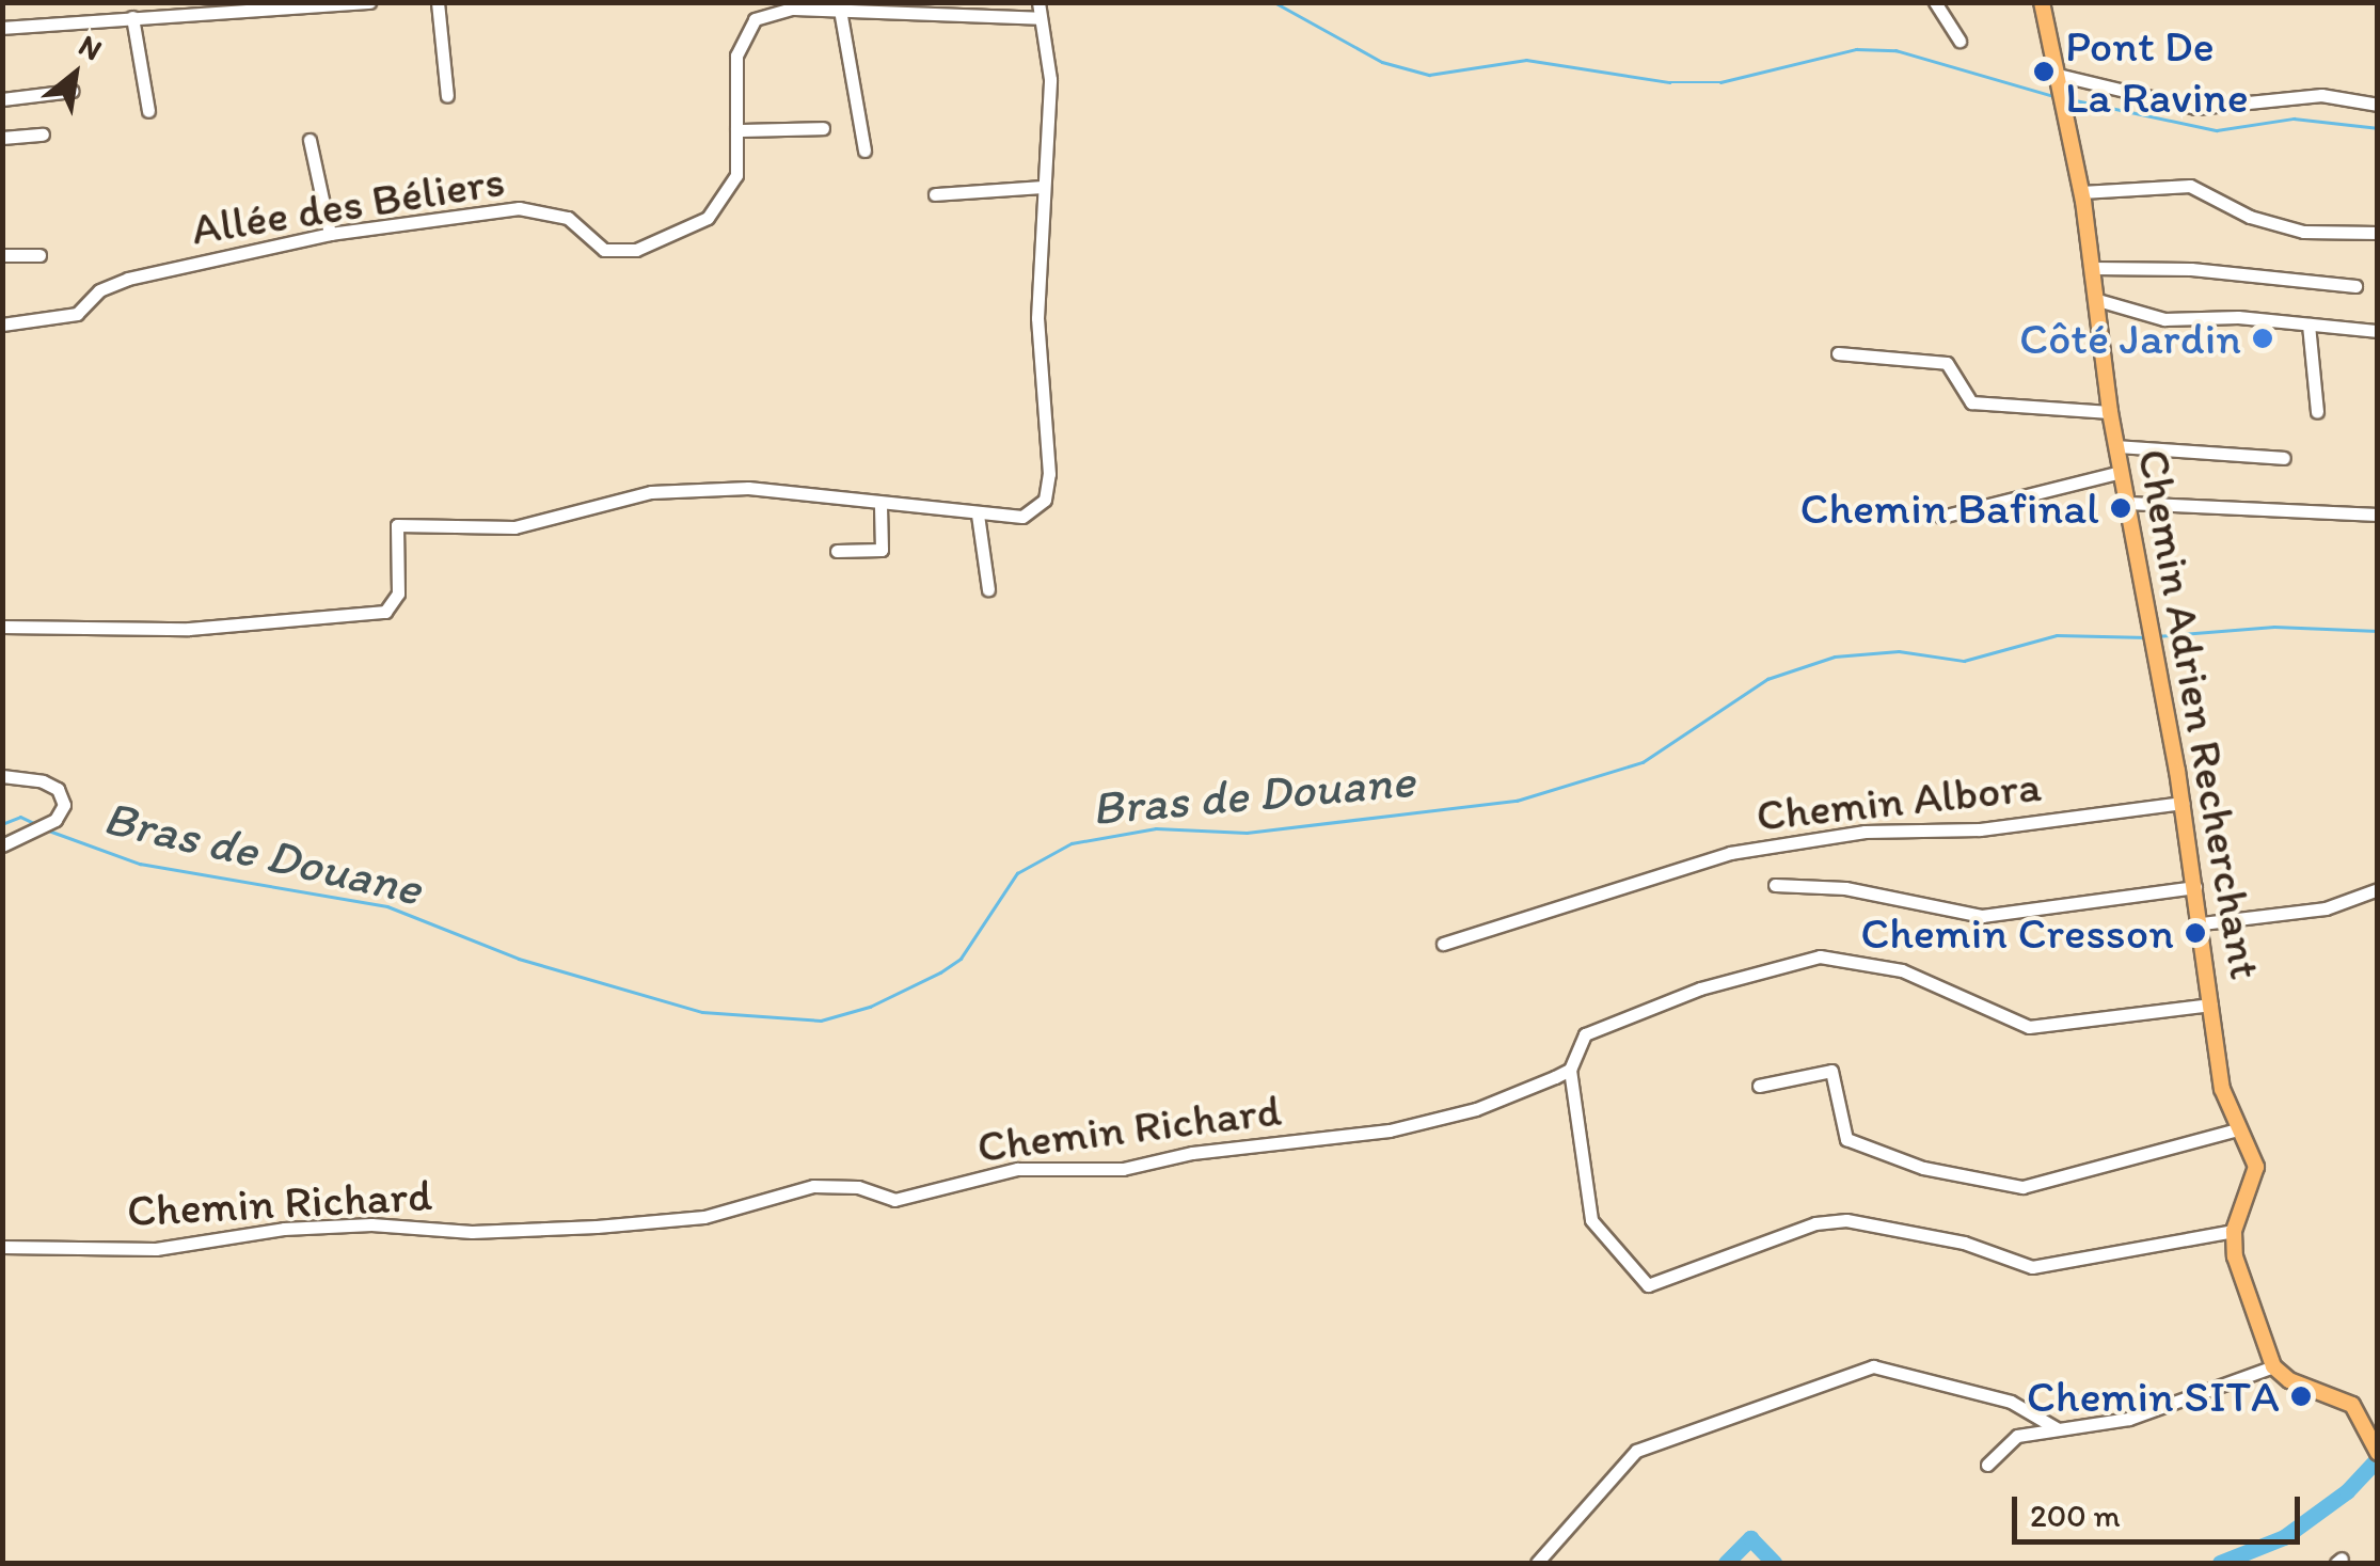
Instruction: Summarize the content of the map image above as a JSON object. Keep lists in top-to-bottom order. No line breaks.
{"streets":{"main road":["Chemin Adrien Recherchant"],"street":["Allée des Béliers","Chemin Albora","Chemin Richard"]},"crossings":[["Chemin Adrien Recherchant","Chemin Albora"]],"water":["Bras de Douane"],"places":["Pont De La Ravine","Côté Jardin","Chemin Bafinal","Chemin Cresson","Chemin SITA"],"scale_bar":"200 m","north":"top right"}
